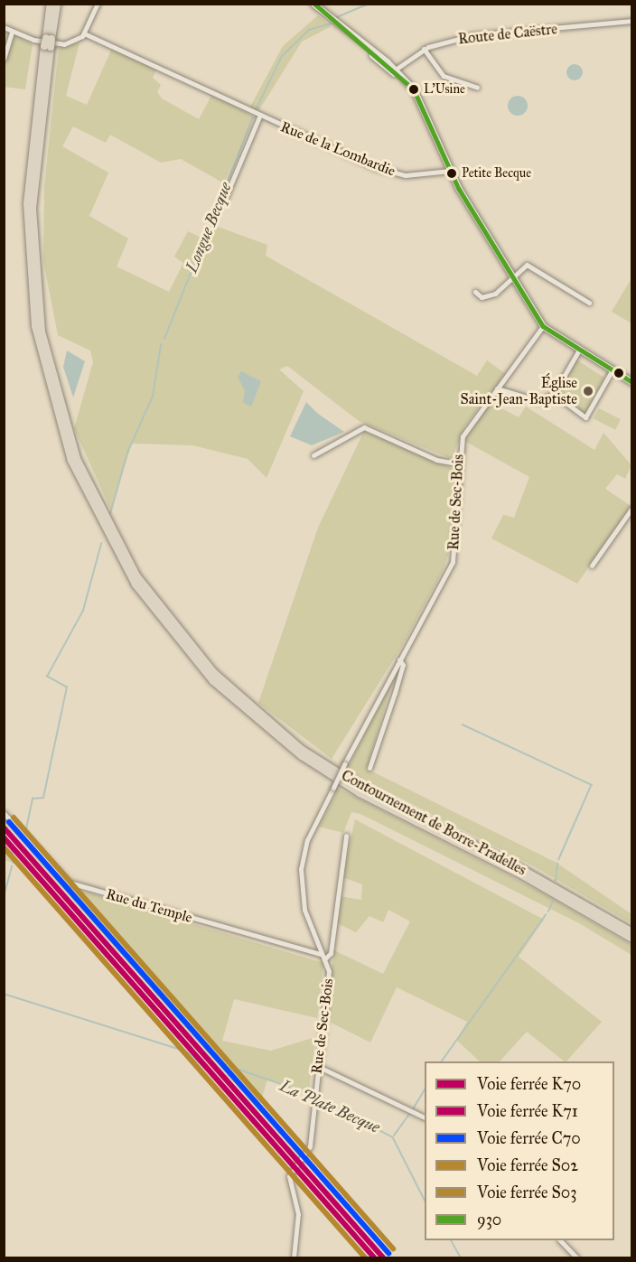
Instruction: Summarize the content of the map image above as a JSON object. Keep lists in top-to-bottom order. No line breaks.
{"streets":{"highway":["Contournement de Borre-Pradelles"],"street":["Route de Caëstre","Rue de la Lombardie","Rue de Sec-Bois","Rue du Temple"]},"crossings":[["Rue de Sec-Bois","Rue du Temple"]],"water":["Longue Becque","La Plate Becque"],"places":["L'Usine","Petite Becque","Église Saint-Jean-Baptiste"],"lines":["transit line 930","rail line S03","rail line C70","rail line K70","rail line K71","rail line S02"],"legend":["Voie ferrée K70","Voie ferrée K71","Voie ferrée C70","Voie ferrée S02","Voie ferrée S03","930"]}
